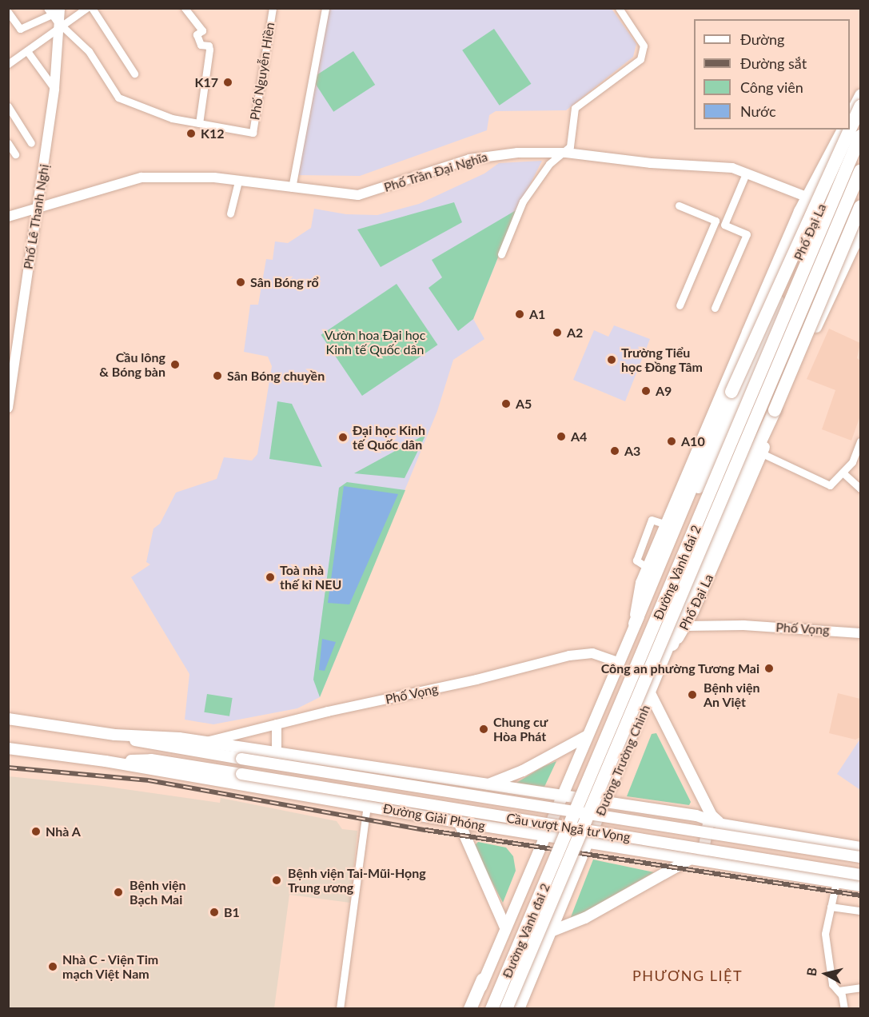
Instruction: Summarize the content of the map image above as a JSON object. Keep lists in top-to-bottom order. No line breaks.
{"streets":{"highway":["Đường Vành đai 2"],"main road":["Phố Đại La","Đường Trường Chinh","Đường Giải Phóng","Cầu vượt Ngã tư Vọng"],"street":["Phố Nguyễn Hiền","Phố Trần Đại Nghĩa","Phố Lê Thanh Nghị","Phố Vọng"]},"crossings":[["Phố Nguyễn Hiền","Phố Lê Thanh Nghị"],["Phố Trần Đại Nghĩa","Phố Lê Thanh Nghị"],["Phố Trần Đại Nghĩa","Phố Đại La"],["Phố Đại La","Phố Vọng"],["Phố Đại La","Đường Trường Chinh"],["Đường Trường Chinh","Đường Giải Phóng"],["Đường Giải Phóng","Cầu vượt Ngã tư Vọng"]],"districts":["PHƯƠNG LIỆT"],"parks":["Vườn hoa Đại học Kinh tế Quốc dân"],"places":["K17","K12","Sân Bóng rổ","A1","A2","Trường Tiểu học Đồng Tâm","Cầu lông & Bóng bàn","Sân Bóng chuyền","A9","A5","A4","Đại học Kinh tế Quốc dân","A10","A3","Toà nhà thế kỉ NEU","Công an phường Tương Mai","Bệnh viện An Việt","Chung cư Hòa Phát","Nhà A","Bệnh viện Tai-Mũi-Họng Trung ương","Bệnh viện Bạch Mai","B1","Nhà C - Viện Tim mạch Việt Nam"],"legend":["Đường","Đường sắt","Công viên","Nước"],"north":"left"}
